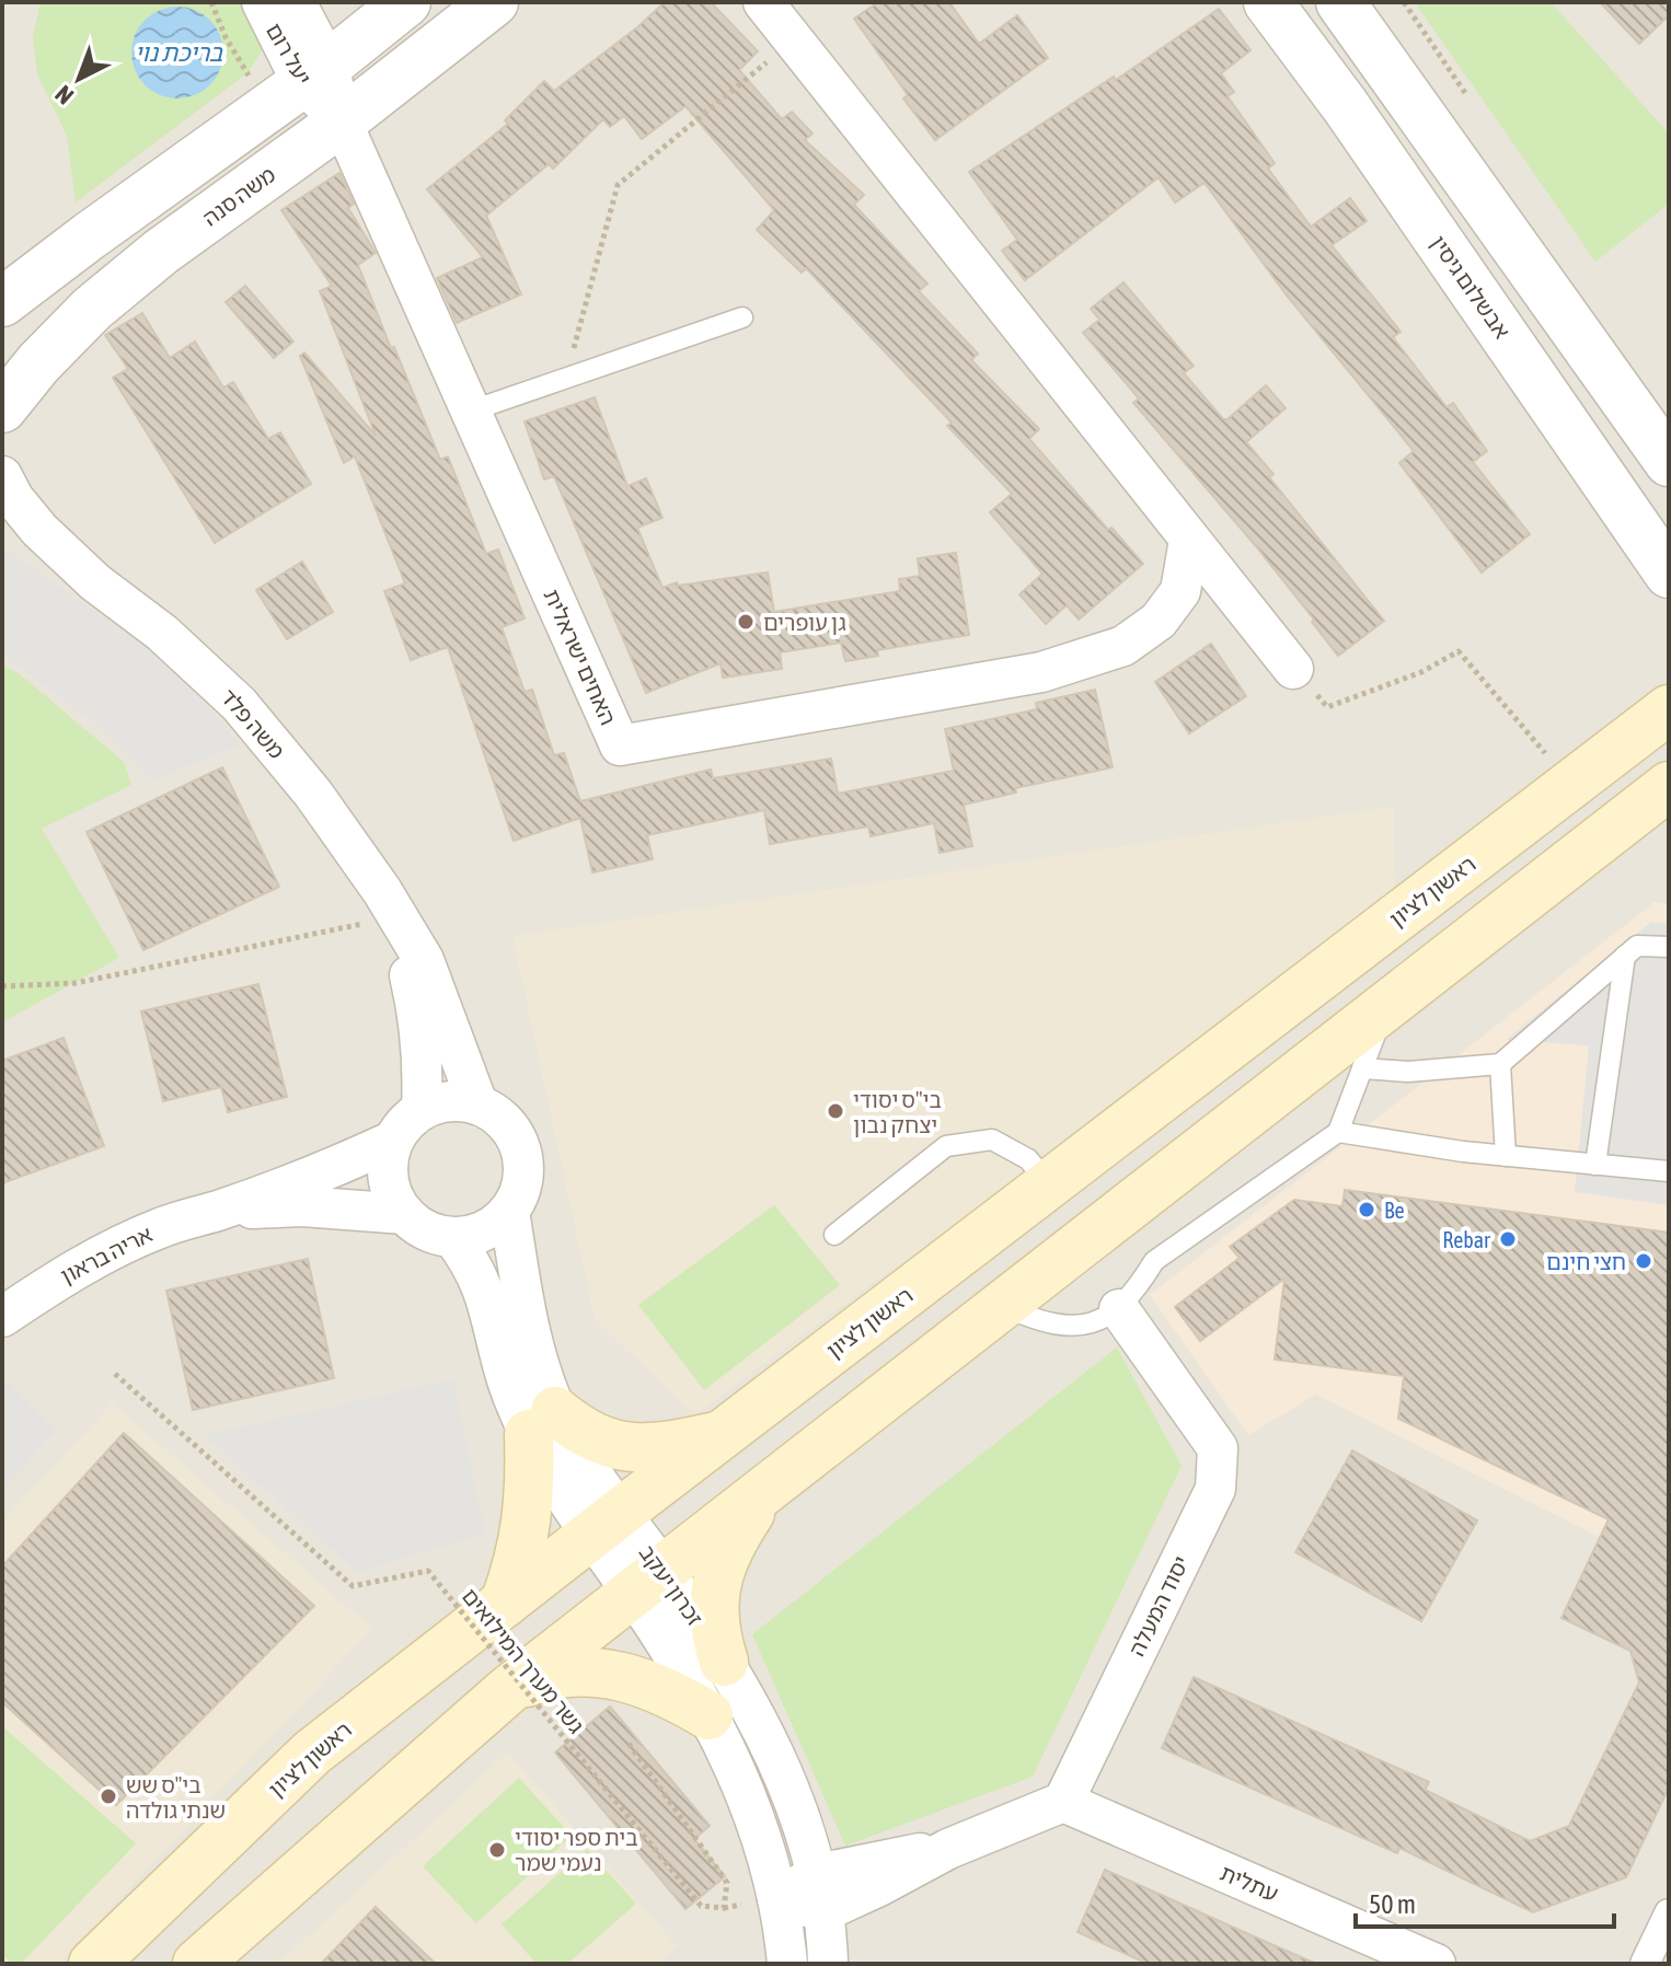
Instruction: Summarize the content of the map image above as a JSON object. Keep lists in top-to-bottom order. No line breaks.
{"streets":{"main road":["ראשון לציון"],"street":["יעל רום","משה סנה","אבשלום גיסין","האחים ישראלית","משה פלד","אריה בראון","זכרון יעקב","יסוד המעלה","עתלית"],"path":["גשר מערך המילואים"]},"crossings":[["יעל רום","משה סנה"],["יעל רום","האחים ישראלית"],["משה סנה","האחים ישראלית"],["משה פלד","אריה בראון"],["משה פלד","זכרון יעקב"],["ראשון לציון","זכרון יעקב"],["אריה בראון","זכרון יעקב"],["יסוד המעלה","עתלית"]],"water":["בריכת נוי"],"places":["גן עופרים","בי\"ס יסודי יצחק נבון","Be","Rebar","חצי חינם","בי\"ס שש שנתי גולדה","בית ספר יסודי נעמי שמר"],"scale_bar":"50 m","north":"bottom left"}
